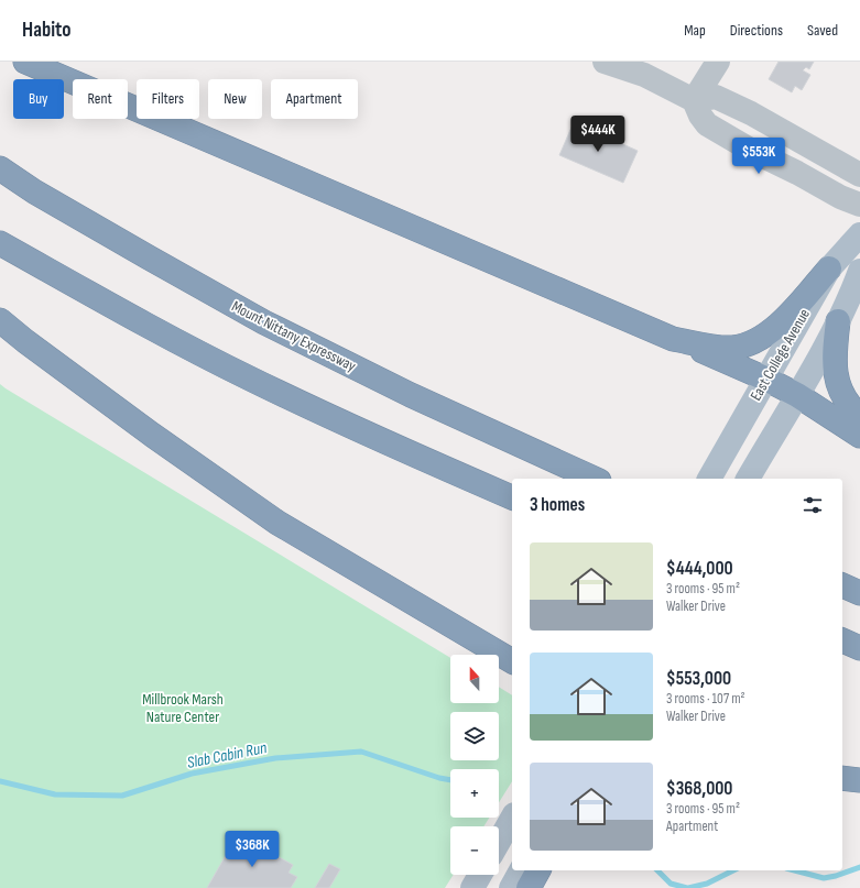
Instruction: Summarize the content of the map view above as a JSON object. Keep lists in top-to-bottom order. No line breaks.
{"streets":{"highway":["Mount Nittany Expressway"],"main road":["East College Avenue"]},"water":["Slab Cabin Run"],"parks":["Millbrook Marsh Nature Center"],"north":"top","page":{"header":"Habito","nav":["Map","Directions","Saved"],"chip":["Buy","Rent","Filters","New","Apartment"],"price":["$444K","$553K","$368K"],"heading":"3 homes","list":[{"name":"$444,000","note":"3 rooms · 95 m² · Walker Drive"},{"name":"$553,000","note":"3 rooms · 107 m² · Walker Drive"},{"name":"$368,000","note":"3 rooms · 95 m² · Apartment"}],"map_buttons":["+","−"]}}
